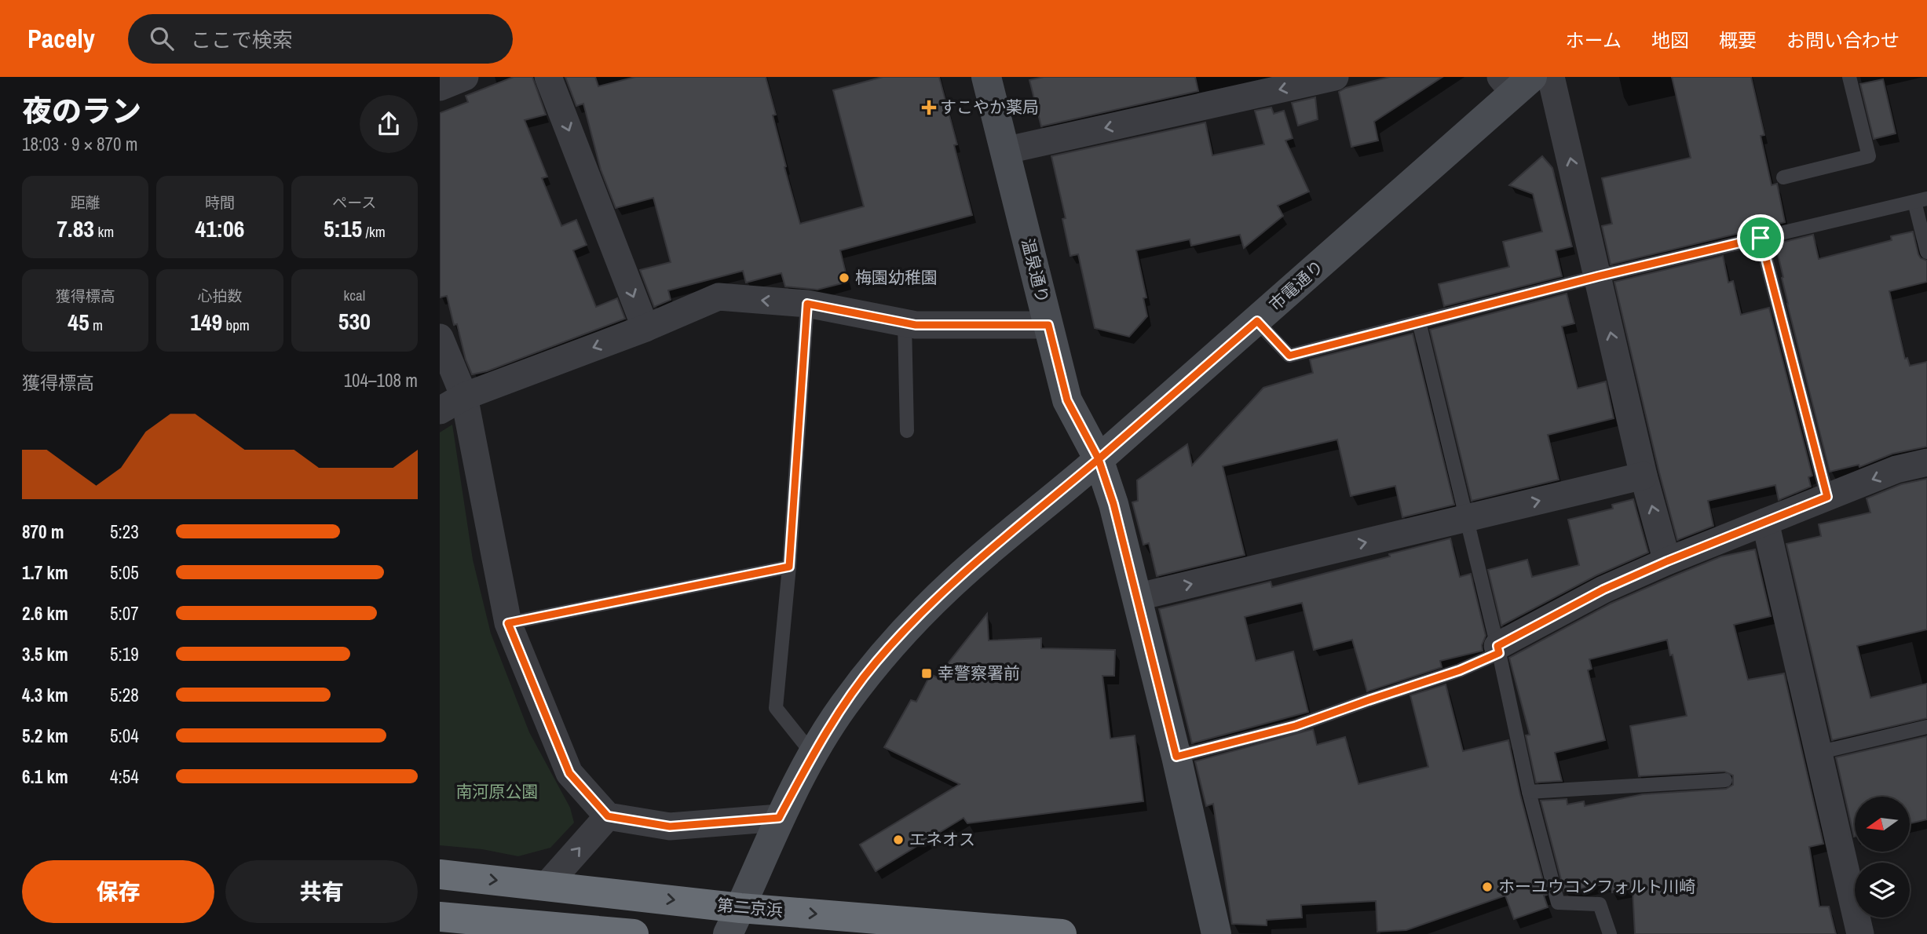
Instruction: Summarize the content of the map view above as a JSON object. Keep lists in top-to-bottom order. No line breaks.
{"streets":{"highway":["第二京浜"],"street":["温泉通り","市電通り"]},"crossings":[["温泉通り","市電通り"],["市電通り","第二京浜"]],"parks":["南河原公園"],"places":{"health":["すこやか薬局"],"other":["梅園幼稚園","エネオス","ホーユウコンフォルト川崎"],"transit":["幸警察署前"]},"north":"left","page":{"header":"Pacely","search":"ここで検索","nav":["ホーム","地図","概要","お問い合わせ"],"heading":["夜のラン","18:03 · 9 × 870 m"],"stats":[["距離","7.83 km"],["時間","41:06"],["ペース","5:15 /km"],["獲得標高","45 m"],["心拍数","149 bpm"],["kcal","530"]],"chart":["獲得標高","104–108 m"],"list":[{"name":"870 m","note":"5:23"},{"name":"1.7 km","note":"5:05"},{"name":"2.6 km","note":"5:07"},{"name":"3.5 km","note":"5:19"},{"name":"4.3 km","note":"5:28"},{"name":"5.2 km","note":"5:04"},{"name":"6.1 km","note":"4:54"}],"buttons":["保存","共有"]}}
